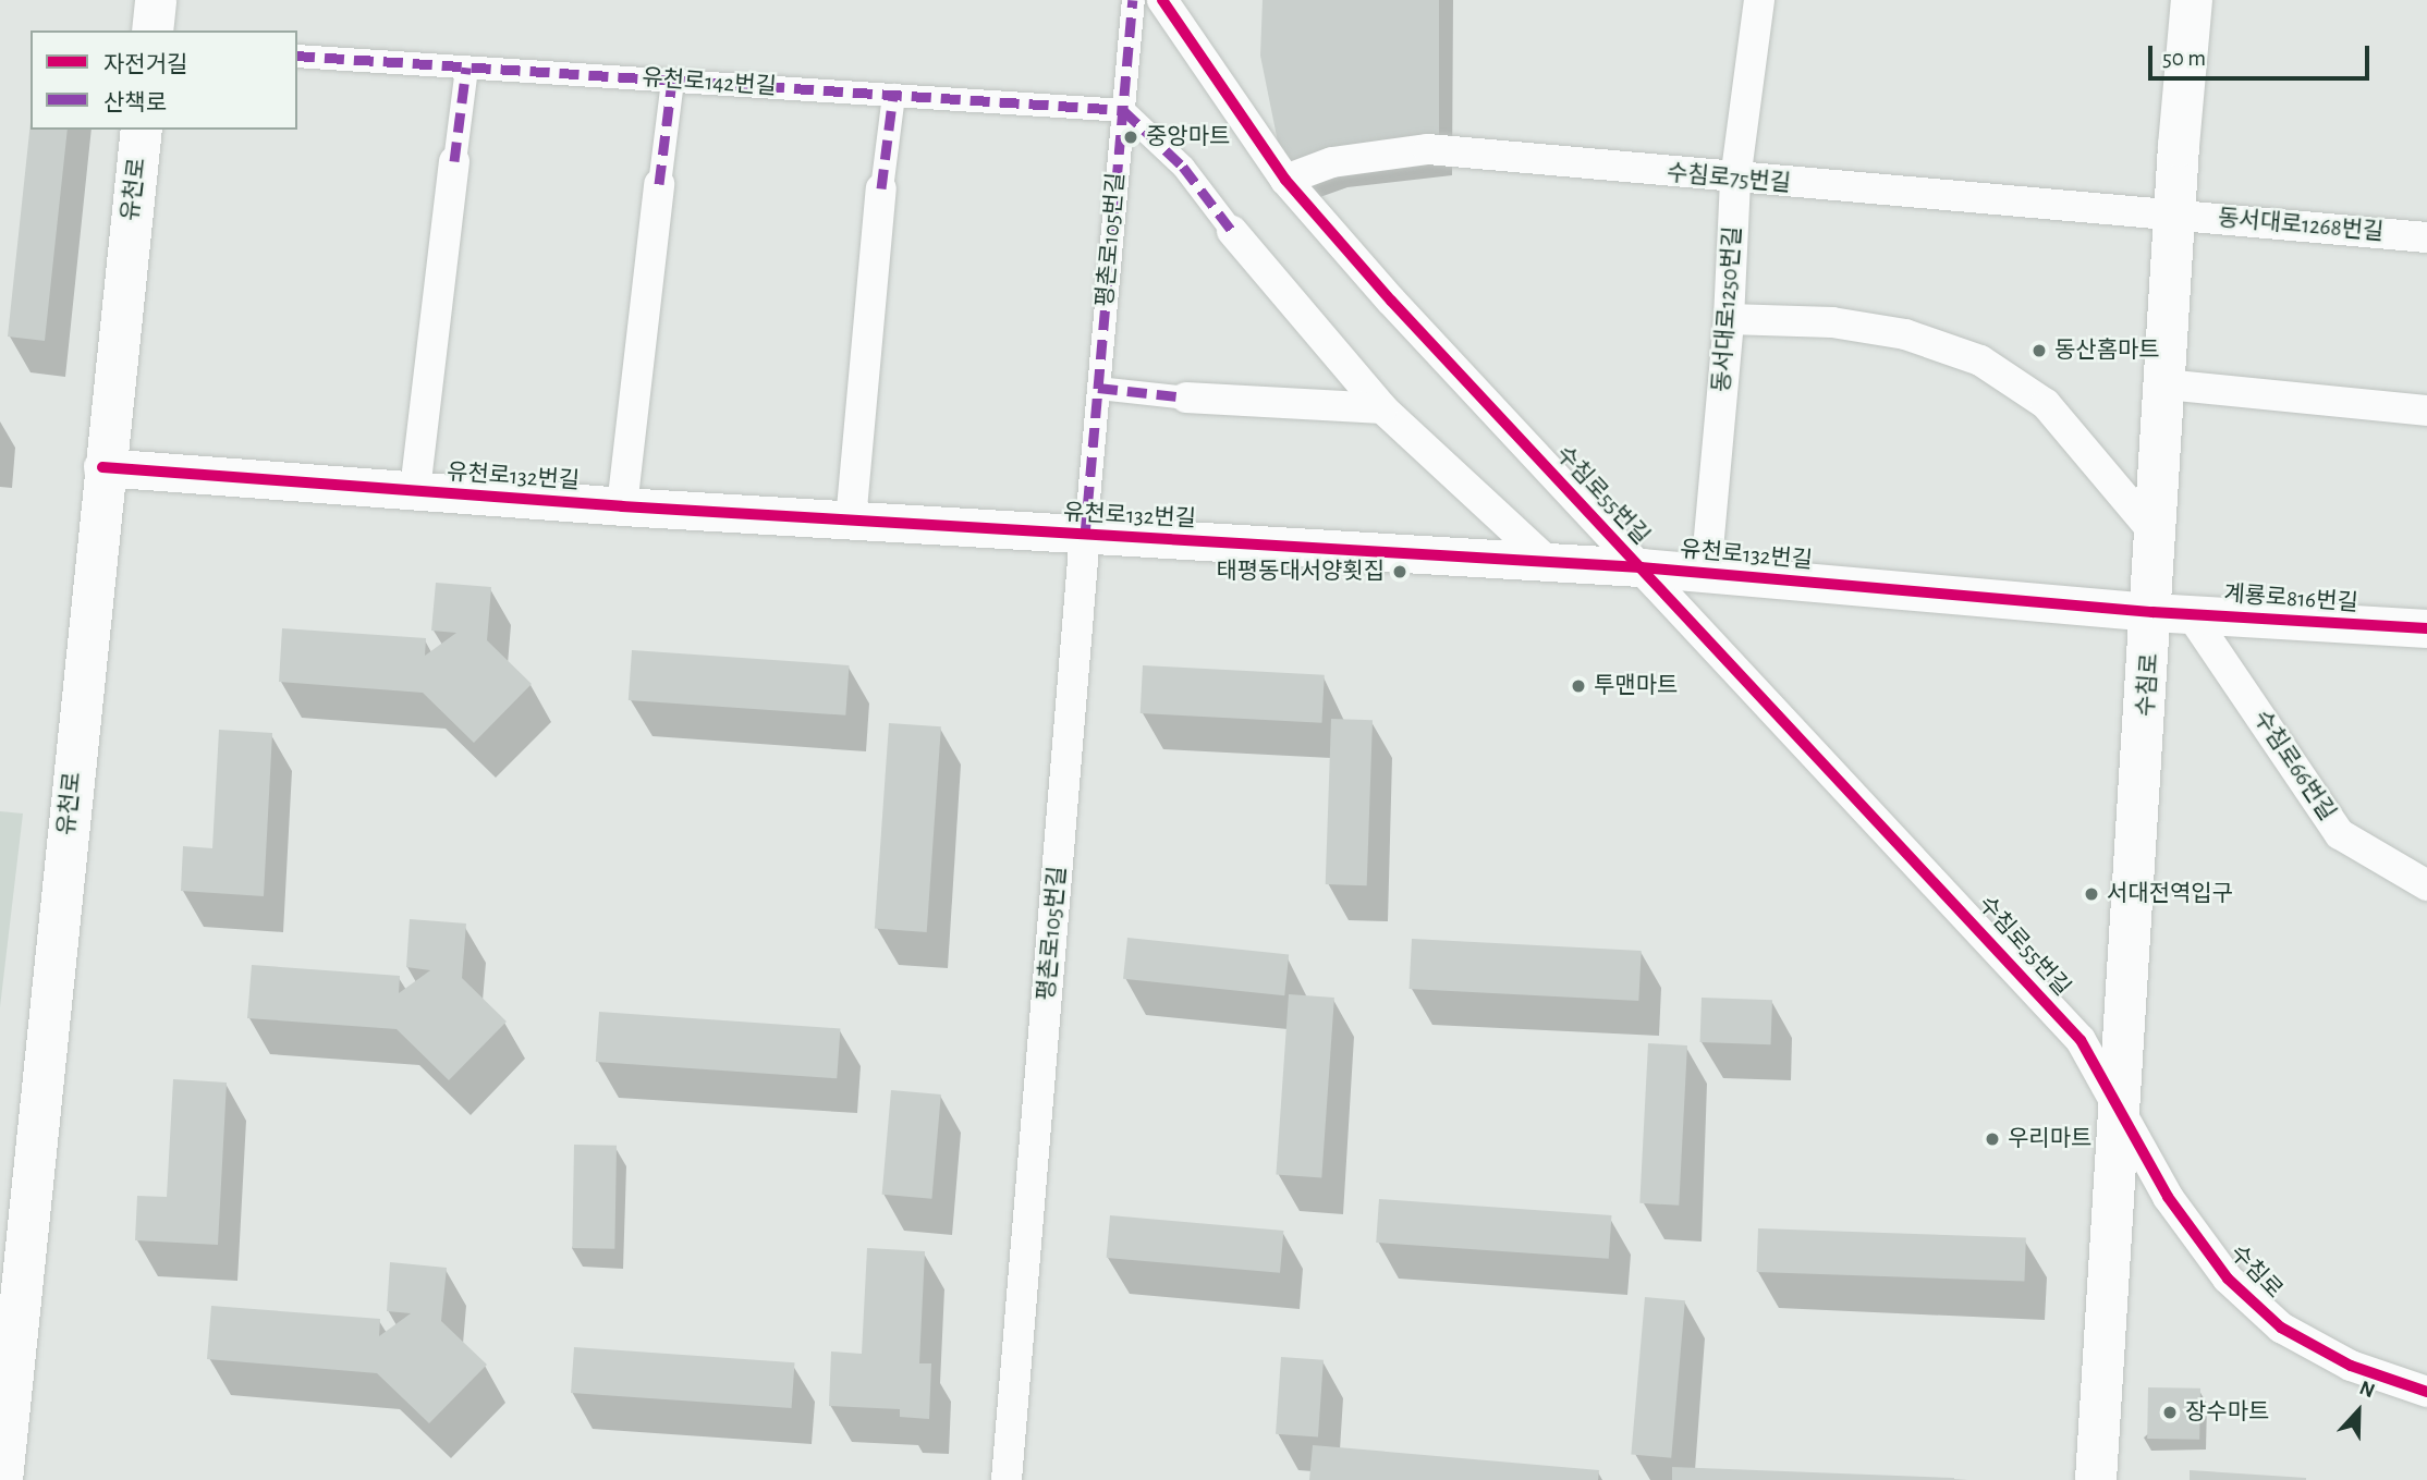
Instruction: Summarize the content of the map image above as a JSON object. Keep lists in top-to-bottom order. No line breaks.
{"streets":{"main road":["유천로","수침로"],"street":["유천로142번길","수침로75번길","동서대로1268번길","평촌로105번길","동서대로1250번길","유천로132번길","수침로55번길","계룡로816번길","수침로66번길"]},"crossings":[["유천로142번길","평촌로105번길"],["유천로142번길","유천로132번길"],["수침로75번길","동서대로1268번길"],["수침로75번길","동서대로1250번길"],["수침로75번길","수침로55번길"],["수침로75번길","수침로"],["유천로","유천로132번길"],["동서대로1268번길","수침로"],["평촌로105번길","유천로132번길"],["동서대로1250번길","유천로132번길"],["유천로132번길","수침로55번길"],["유천로132번길","계룡로816번길"],["유천로132번길","수침로"],["유천로132번길","수침로66번길"],["수침로55번길","수침로"],["계룡로816번길","수침로"],["계룡로816번길","수침로66번길"],["수침로","수침로66번길"]],"places":["중앙마트","동산홈마트","태평동대서양횟집","투맨마트","서대전역입구","우리마트","장수마트"],"legend":["자전거길","산책로"],"scale_bar":"50 m","north":"top"}
